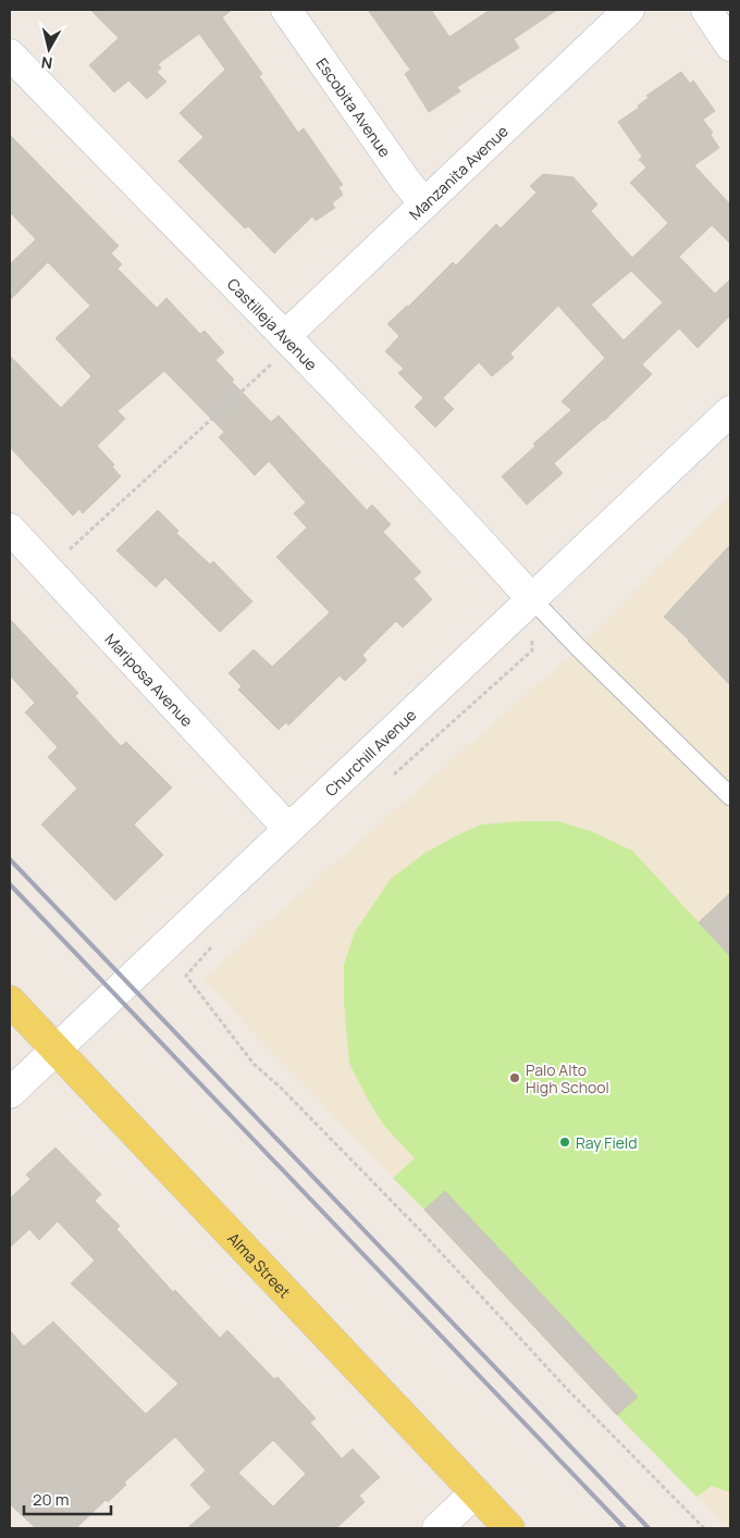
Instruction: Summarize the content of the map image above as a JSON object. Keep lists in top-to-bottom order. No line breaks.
{"streets":{"main road":["Alma Street"],"street":["Escobita Avenue","Manzanita Avenue","Castilleja Avenue","Mariposa Avenue","Churchill Avenue"]},"crossings":[["Escobita Avenue","Manzanita Avenue"],["Manzanita Avenue","Castilleja Avenue"],["Castilleja Avenue","Churchill Avenue"],["Mariposa Avenue","Churchill Avenue"],["Churchill Avenue","Alma Street"]],"places":["Palo Alto High School","Ray Field"],"scale_bar":"20 m","north":"bottom"}
